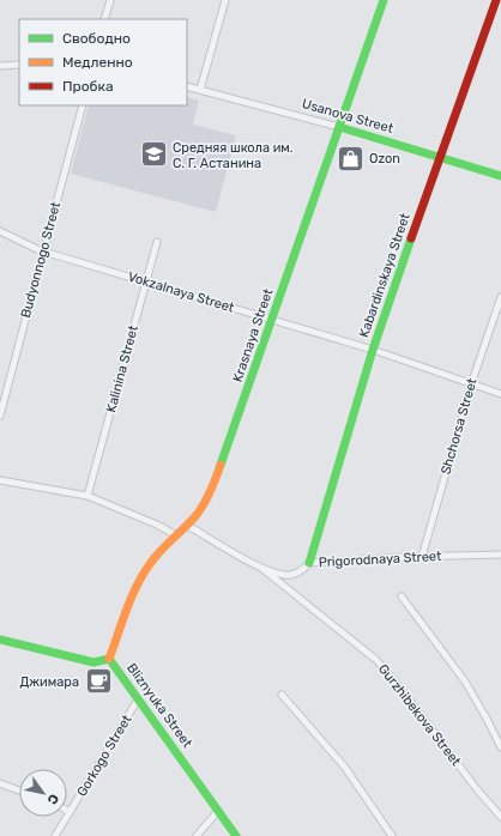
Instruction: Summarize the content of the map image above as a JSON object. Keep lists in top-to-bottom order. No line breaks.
{"streets":{"street":["Usanova Street","Budyonnogo Street","Kabardinskaya Street","Vokzalnaya Street","Krasnaya Street","Kalinina Street","Shchorsa Street","Prigorodnaya Street","Bliznyuka Street","Gurzhibekova Street","Gorkogo Street"]},"crossings":[["Usanova Street","Kabardinskaya Street"],["Usanova Street","Krasnaya Street"],["Budyonnogo Street","Vokzalnaya Street"],["Kabardinskaya Street","Vokzalnaya Street"],["Kabardinskaya Street","Prigorodnaya Street"],["Vokzalnaya Street","Krasnaya Street"],["Vokzalnaya Street","Kalinina Street"],["Vokzalnaya Street","Shchorsa Street"],["Krasnaya Street","Prigorodnaya Street"],["Krasnaya Street","Bliznyuka Street"],["Shchorsa Street","Prigorodnaya Street"],["Prigorodnaya Street","Gurzhibekova Street"],["Bliznyuka Street","Gorkogo Street"]],"places":{"school or university":["Средняя школа им. C. Г. Астанина"],"shop":["Ozon"],"cafe":["Джимара"]},"legend":["Свободно","Медленно","Пробка"],"north":"bottom right"}
